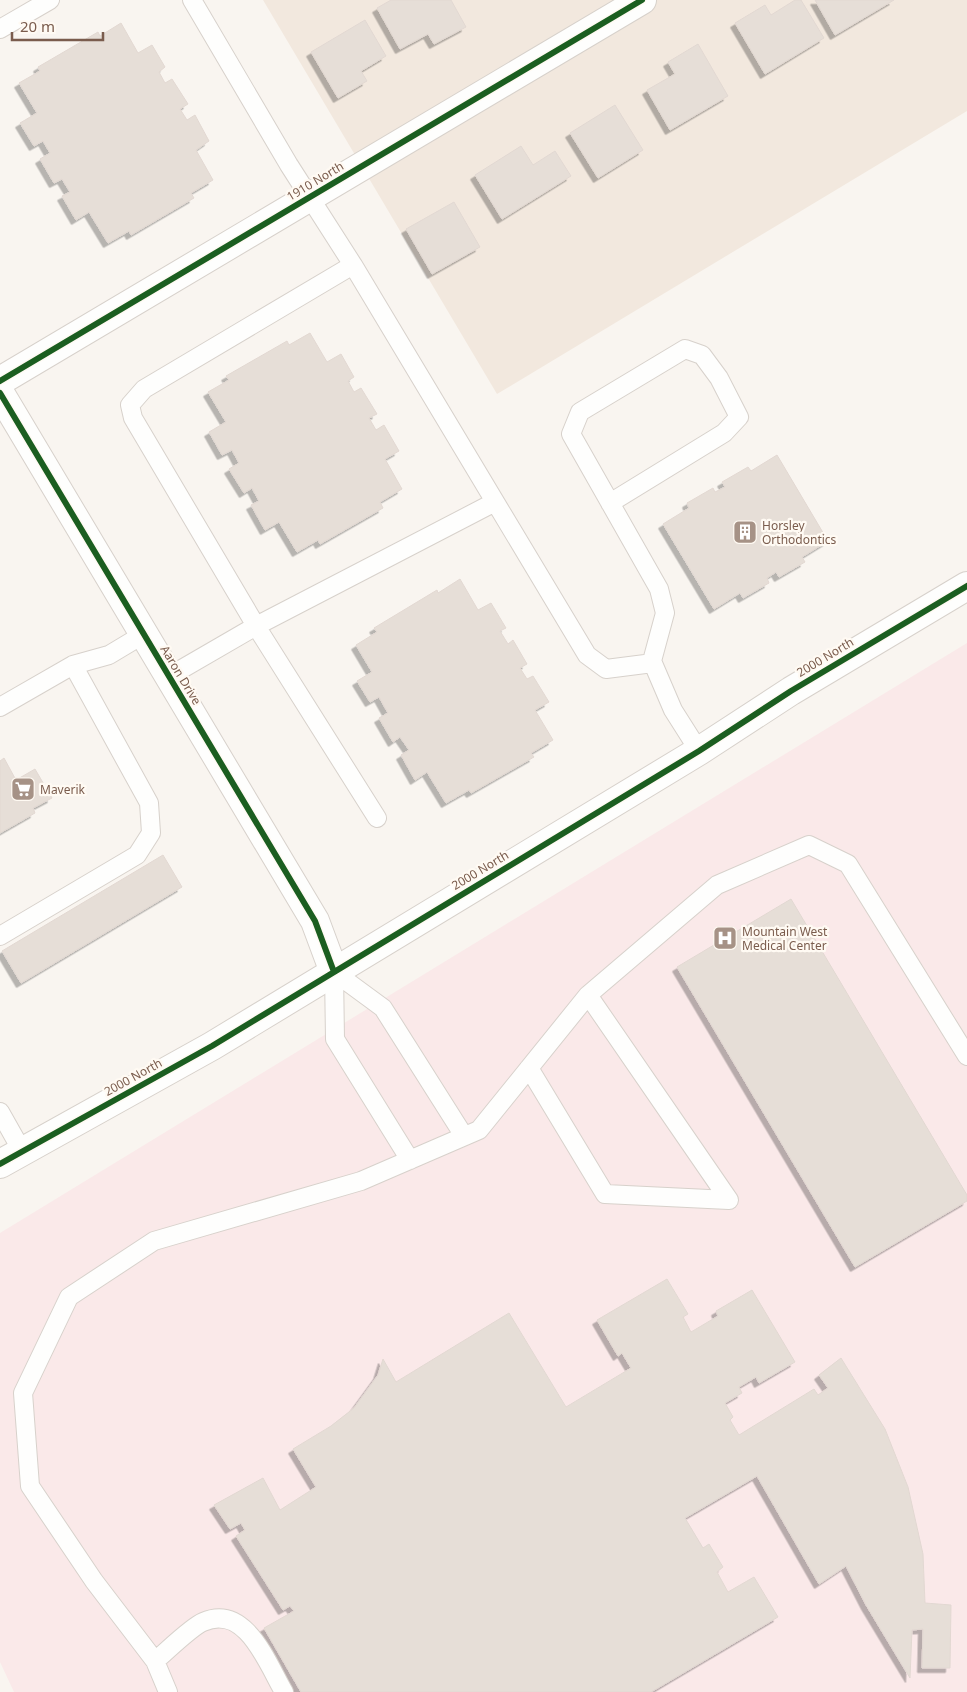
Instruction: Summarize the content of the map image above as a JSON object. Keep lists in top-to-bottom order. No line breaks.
{"streets":{"street":["1910 North","2000 North","Aaron Drive"]},"crossings":[["2000 North","Aaron Drive"]],"places":{"building":["Horsley Orthodontics"],"supermarket":["Maverik"],"hospital":["Mountain West Medical Center"]},"scale_bar":"20 m"}
